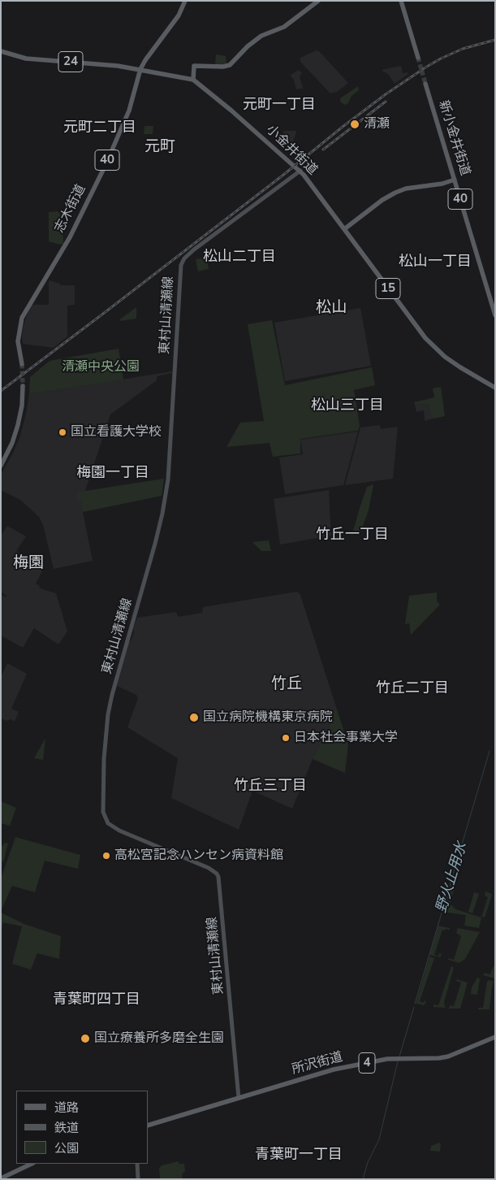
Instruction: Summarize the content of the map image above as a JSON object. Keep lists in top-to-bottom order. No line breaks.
{"streets":{"main road":["24","新小金井街道","小金井街道","40","志木街道","15","東村山清瀬線","4","所沢街道"]},"crossings":[["小金井街道","志木街道"],["小金井街道","東村山清瀬線"],["東村山清瀬線","所沢街道"]],"districts":["元町一丁目","元町二丁目","元町","松山二丁目","松山一丁目","松山","松山三丁目","梅園一丁目","竹丘一丁目","梅園","竹丘","竹丘二丁目","竹丘三丁目","青葉町四丁目","青葉町一丁目"],"water":["野火止用水"],"parks":["清瀬中央公園"],"places":["清瀬","国立看護大学校","国立病院機構東京病院","日本社会事業大学","高松宮記念ハンセン病資料館","国立療養所多磨全生園"],"legend":["道路","鉄道","公園"]}
